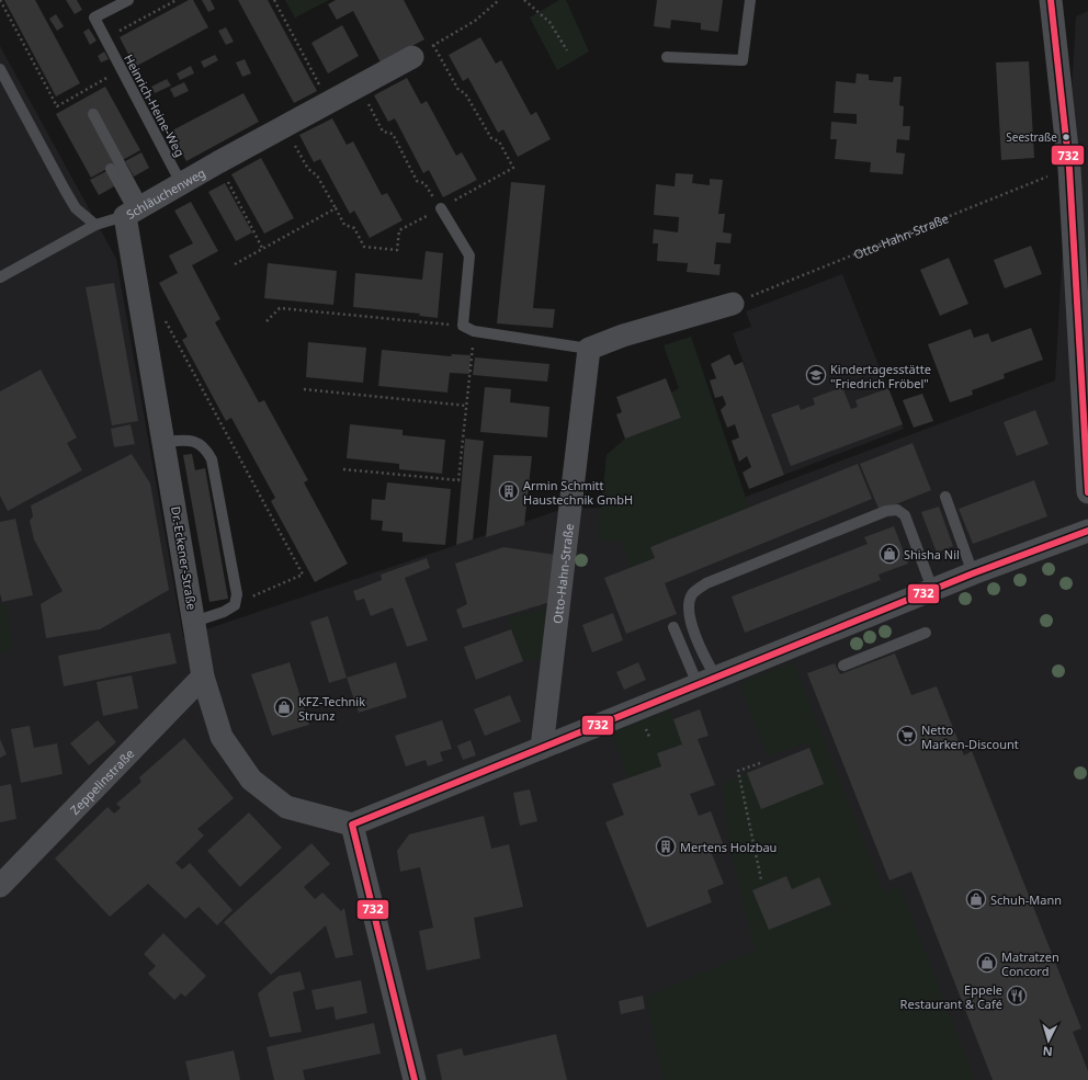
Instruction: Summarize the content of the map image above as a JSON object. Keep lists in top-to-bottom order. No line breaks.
{"streets":{"street":["Schläuchenweg","Otto-Hahn-Straße","Dr.-Eckener-Straße","Zeppelinstraße"],"lane":["Heinrich-Heine-Weg"]},"crossings":[["Heinrich-Heine-Weg","Schläuchenweg"],["Schläuchenweg","Dr.-Eckener-Straße"],["Dr.-Eckener-Straße","Zeppelinstraße"]],"places":{"other":["Seestraße"],"school or university":["Kindertagesstätte \"Friedrich Fröbel\""],"building":["Armin Schmitt Haustechnik GmbH","Mertens Holzbau"],"shop":["Shisha Nil","KFZ-Technik Strunz","Schuh-Mann","Matratzen Concord"],"supermarket":["Netto Marken-Discount"],"restaurant":["Eppele Restaurant & Café"]},"lines":["transit line 732"],"north":"bottom"}
